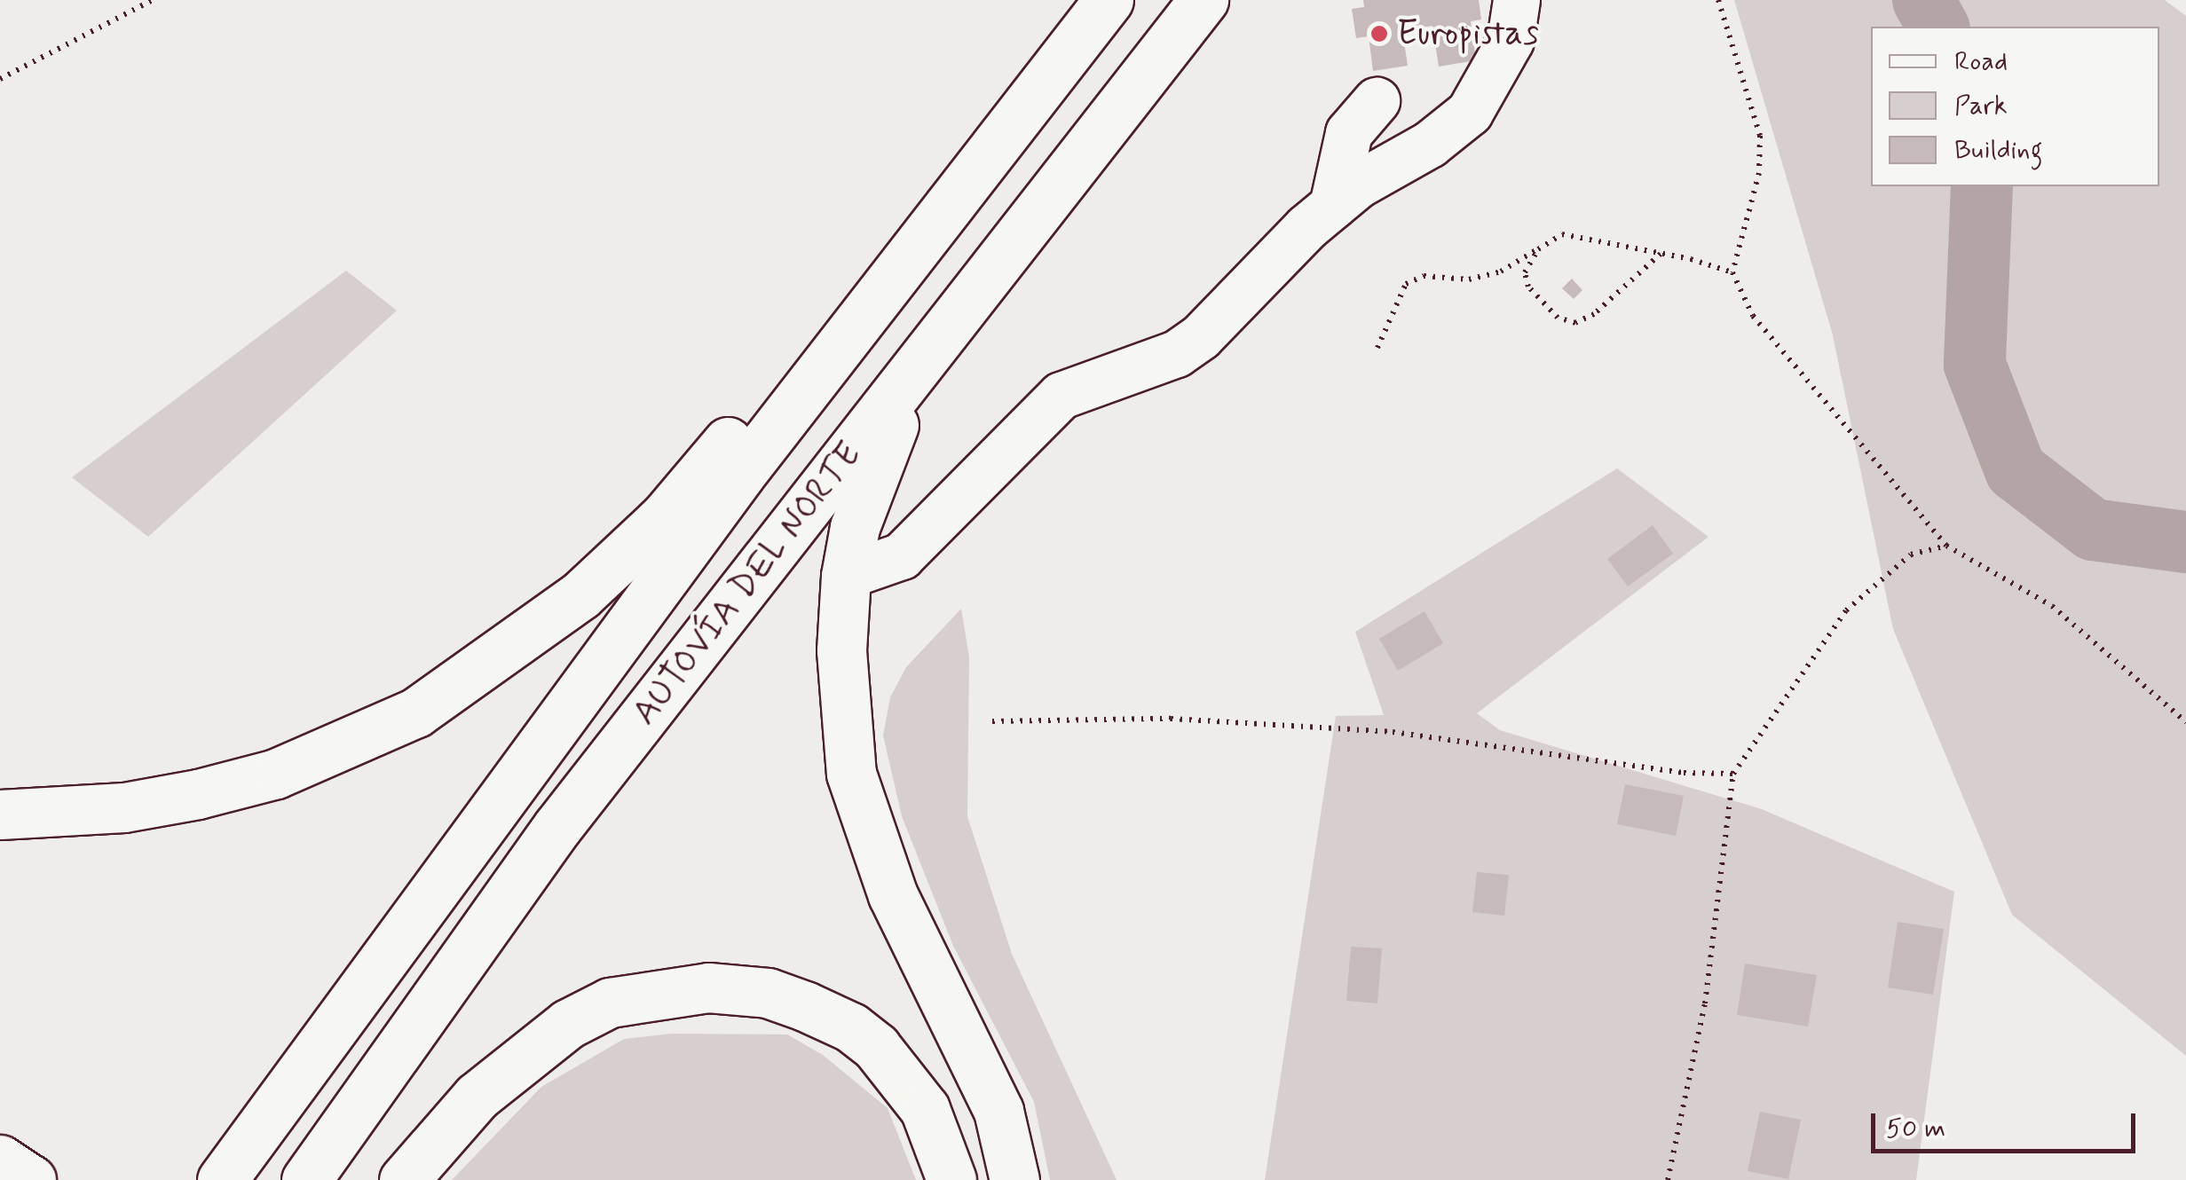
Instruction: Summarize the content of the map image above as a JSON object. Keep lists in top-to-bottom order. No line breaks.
{"streets":{"highway":["AUTOVÍA DEL NORTE"]},"places":["Europistas"],"legend":["Road","Park","Building"],"scale_bar":"50 m"}
